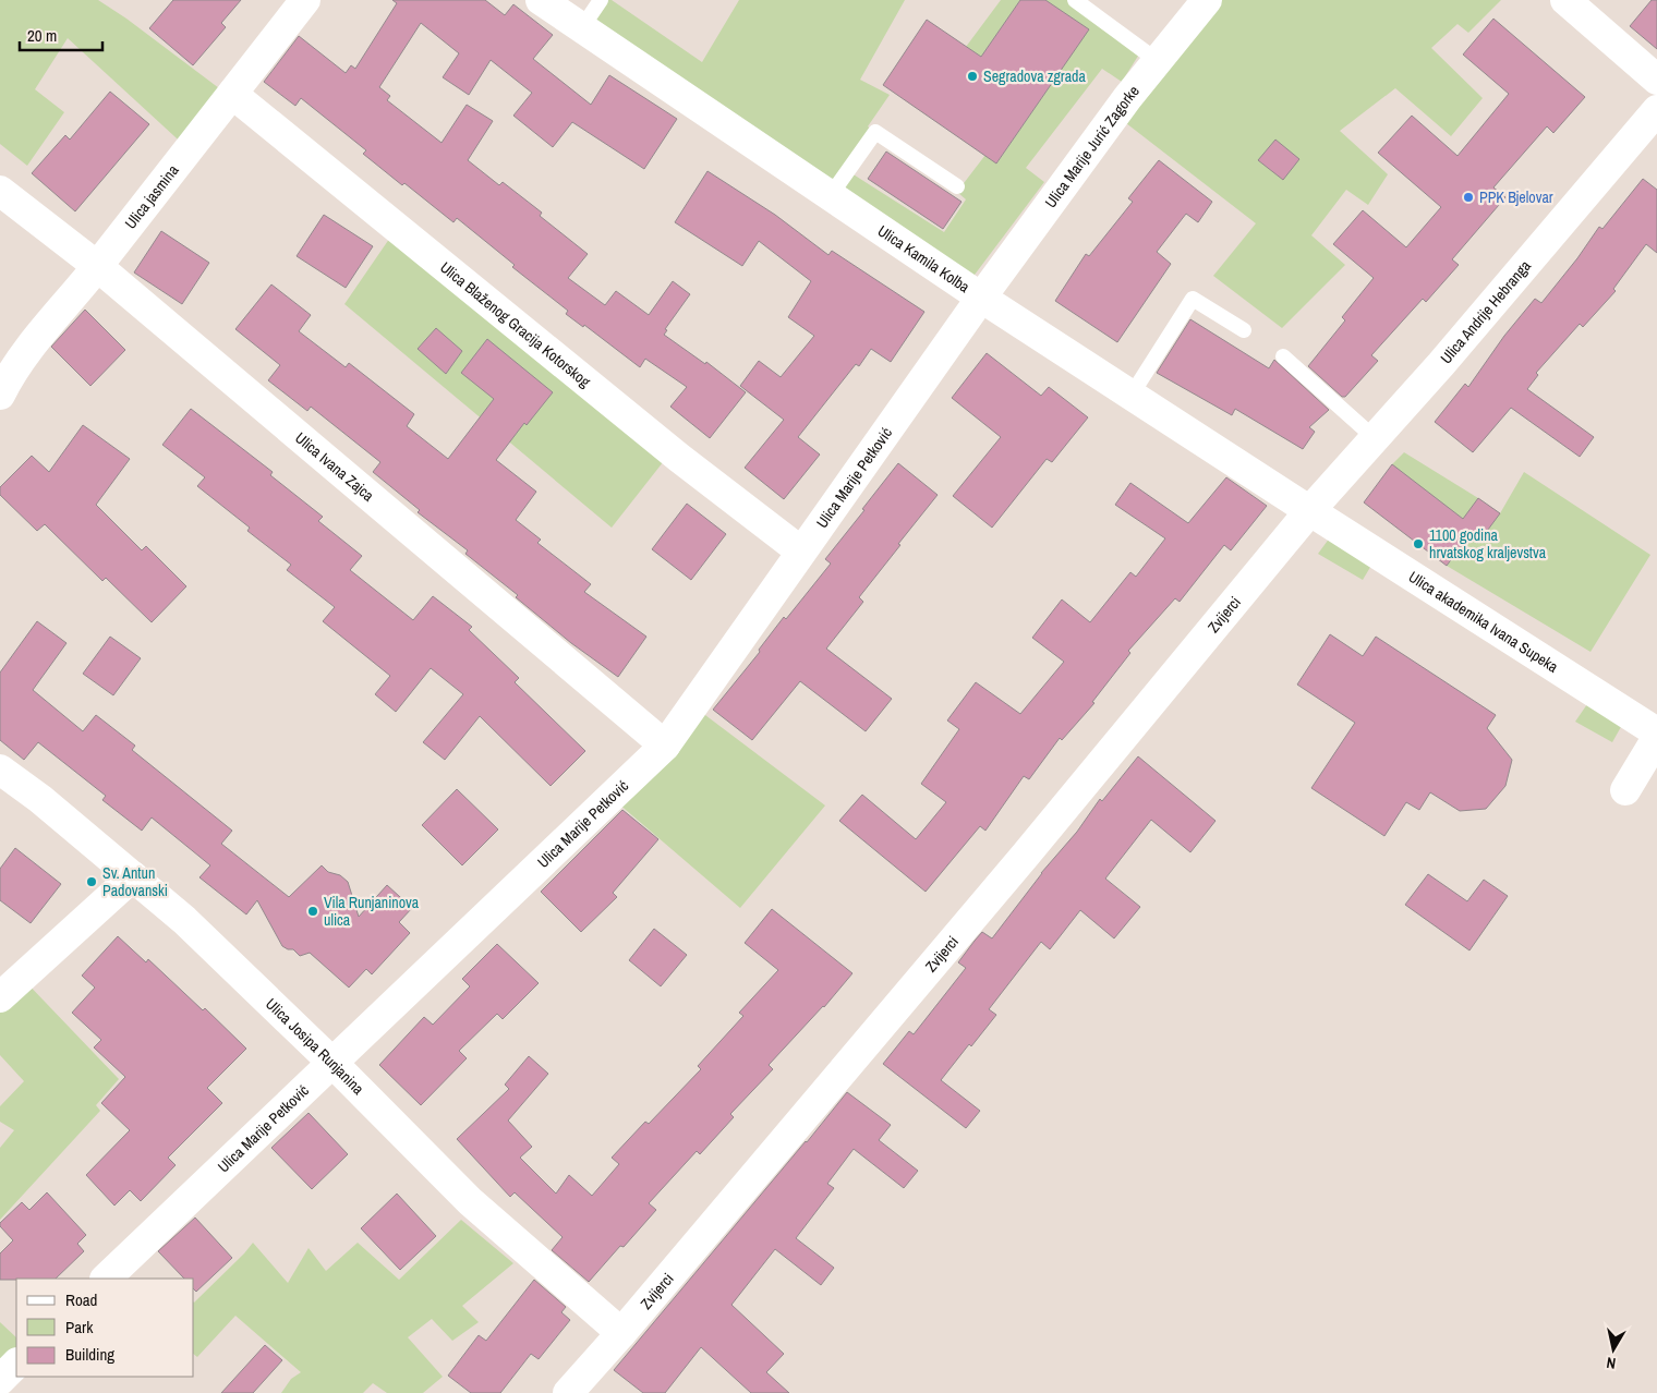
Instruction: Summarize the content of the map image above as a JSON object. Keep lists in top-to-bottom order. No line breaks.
{"streets":{"street":["Ulica Marije Jurić Zagorke","Ulica jasmina","Ulica Kamila Kolba","Ulica Andrije Hebranga","Ulica Blaženog Gracija Kotorskog","Ulica Ivana Zajca","Ulica Marije Petković","Zvijerci","Ulica akademika Ivana Supeka","Ulica Josipa Runjanina"]},"crossings":[["Ulica Marije Jurić Zagorke","Ulica Kamila Kolba"],["Ulica Marije Jurić Zagorke","Ulica Marije Petković"],["Ulica jasmina","Ulica Blaženog Gracija Kotorskog"],["Ulica jasmina","Ulica Ivana Zajca"],["Ulica Kamila Kolba","Ulica Andrije Hebranga"],["Ulica Kamila Kolba","Ulica Marije Petković"],["Ulica Kamila Kolba","Zvijerci"],["Ulica Kamila Kolba","Ulica akademika Ivana Supeka"],["Ulica Andrije Hebranga","Zvijerci"],["Ulica Andrije Hebranga","Ulica akademika Ivana Supeka"],["Ulica Blaženog Gracija Kotorskog","Ulica Marije Petković"],["Ulica Ivana Zajca","Ulica Marije Petković"],["Ulica Marije Petković","Ulica Josipa Runjanina"],["Zvijerci","Ulica akademika Ivana Supeka"],["Zvijerci","Ulica Josipa Runjanina"]],"places":["Segradova zgrada","PPK Bjelovar","1100 godina hrvatskog kraljevstva","Sv. Antun Padovanski","Vila Runjaninova ulica"],"legend":["Road","Park","Building"],"scale_bar":"20 m","north":"bottom"}
